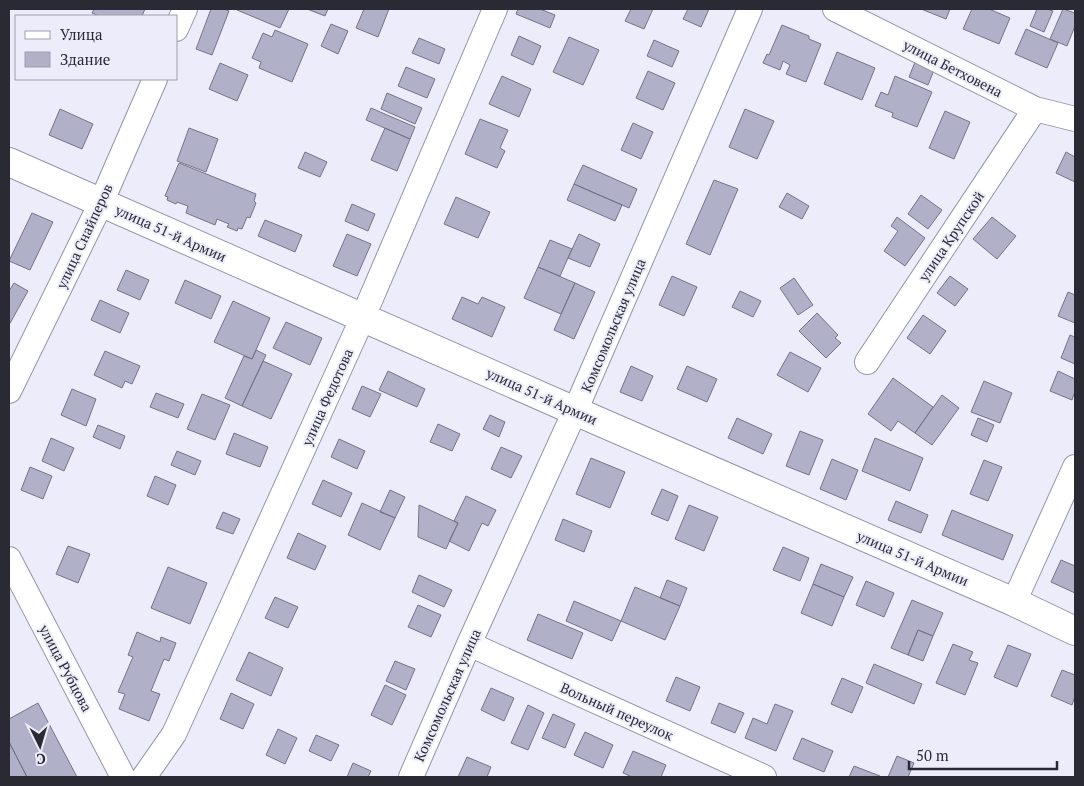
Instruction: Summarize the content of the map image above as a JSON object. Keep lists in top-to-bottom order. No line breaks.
{"streets":{"main road":["улица 51-й Армии"],"street":["улица Бетховена","улица Снайперов","улица Крупской","Комсомольская улица","улица Федотова","улица Рубцова","Вольный переулок"]},"crossings":[["улица Бетховена","улица Крупской"],["улица 51-й Армии","улица Снайперов"],["улица 51-й Армии","Комсомольская улица"],["улица 51-й Армии","улица Федотова"],["Комсомольская улица","Вольный переулок"]],"legend":["Улица","Здание"],"scale_bar":"50 m","north":"bottom"}
